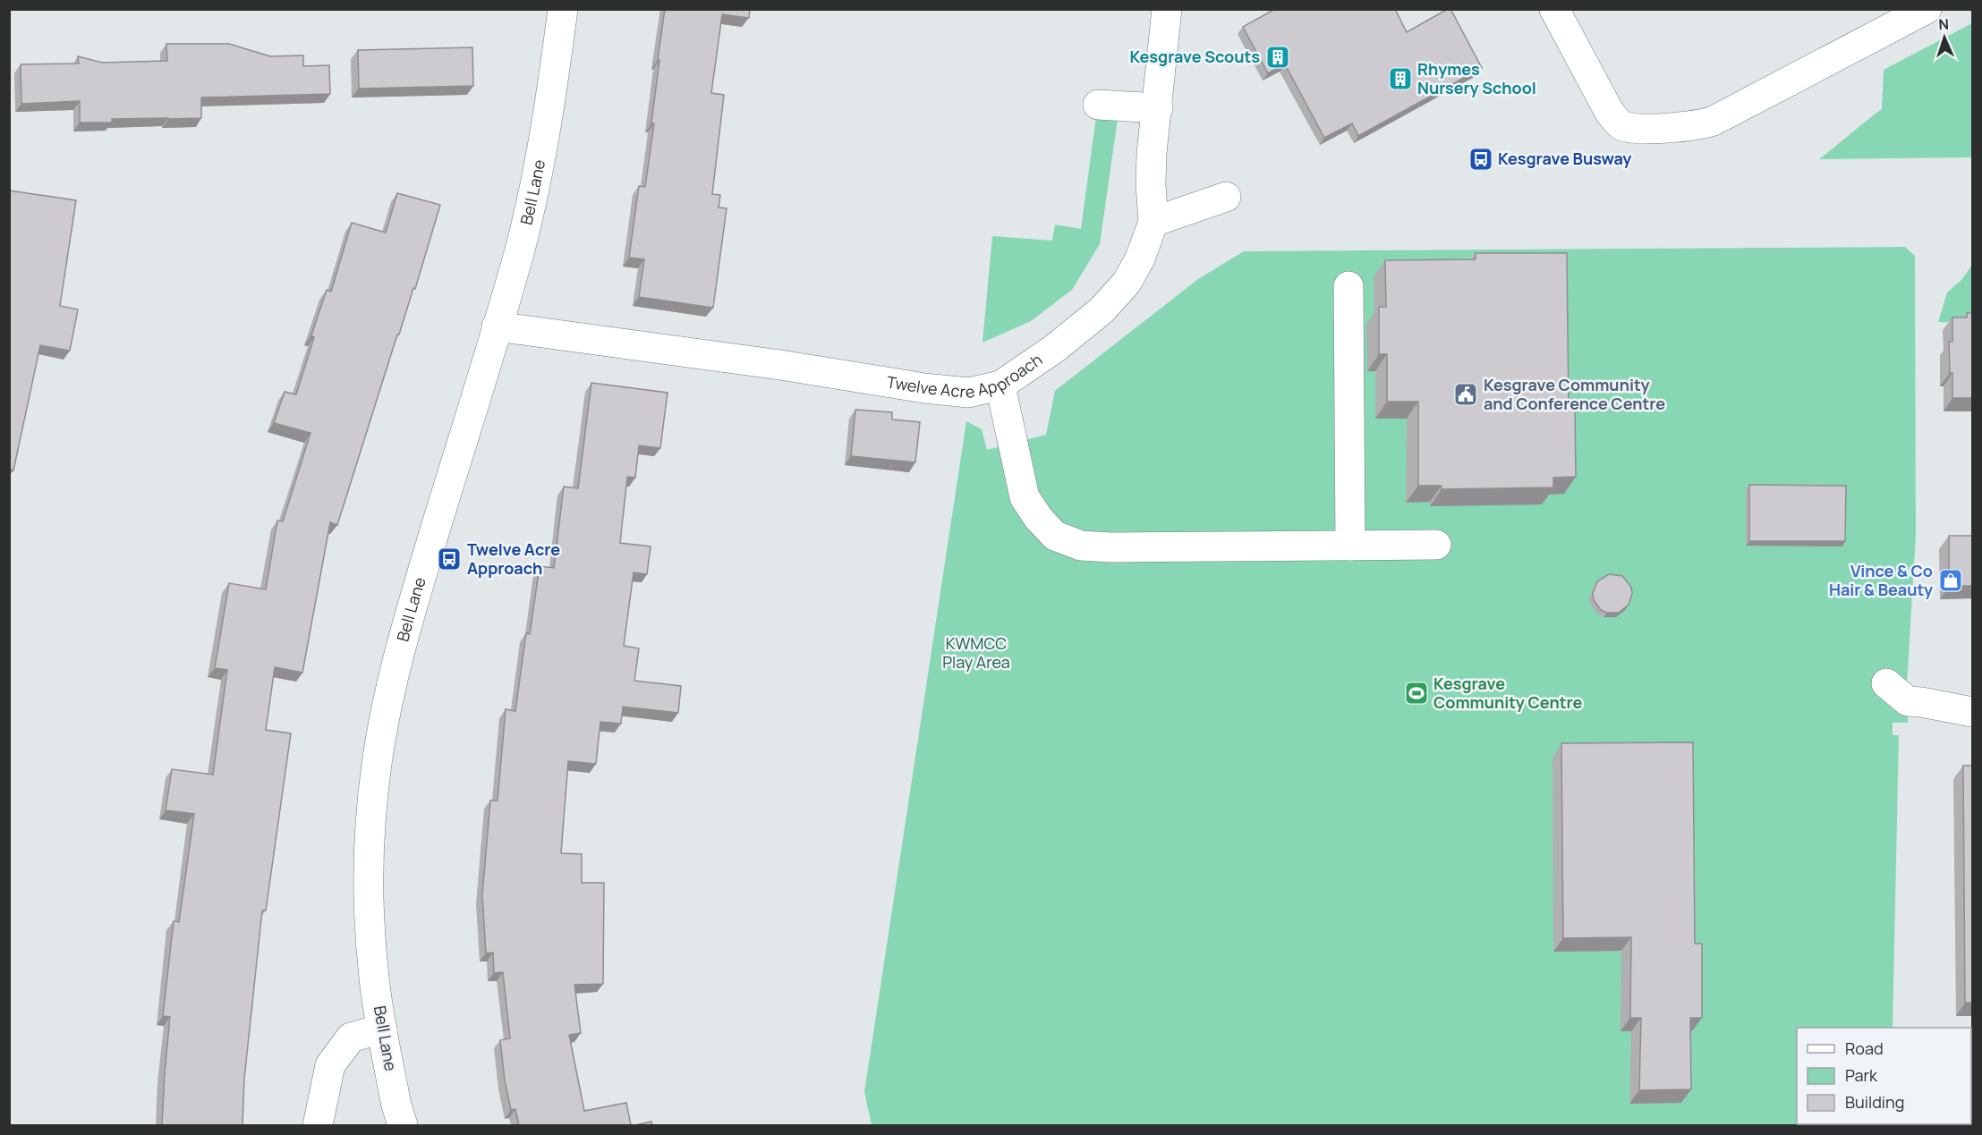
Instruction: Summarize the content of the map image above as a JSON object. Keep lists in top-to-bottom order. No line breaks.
{"streets":{"street":["Bell Lane","Twelve Acre Approach"]},"crossings":[["Bell Lane","Twelve Acre Approach"]],"parks":["KWMCC Play Area"],"places":{"building":["Kesgrave Scouts","Rhymes Nursery School"],"bus stop":["Kesgrave Busway","Twelve Acre Approach"],"public building":["Kesgrave Community and Conference Centre"],"shop":["Vince & Co Hair & Beauty"],"sports":["Kesgrave Community Centre"]},"legend":["Road","Park","Building"],"north":"top"}
